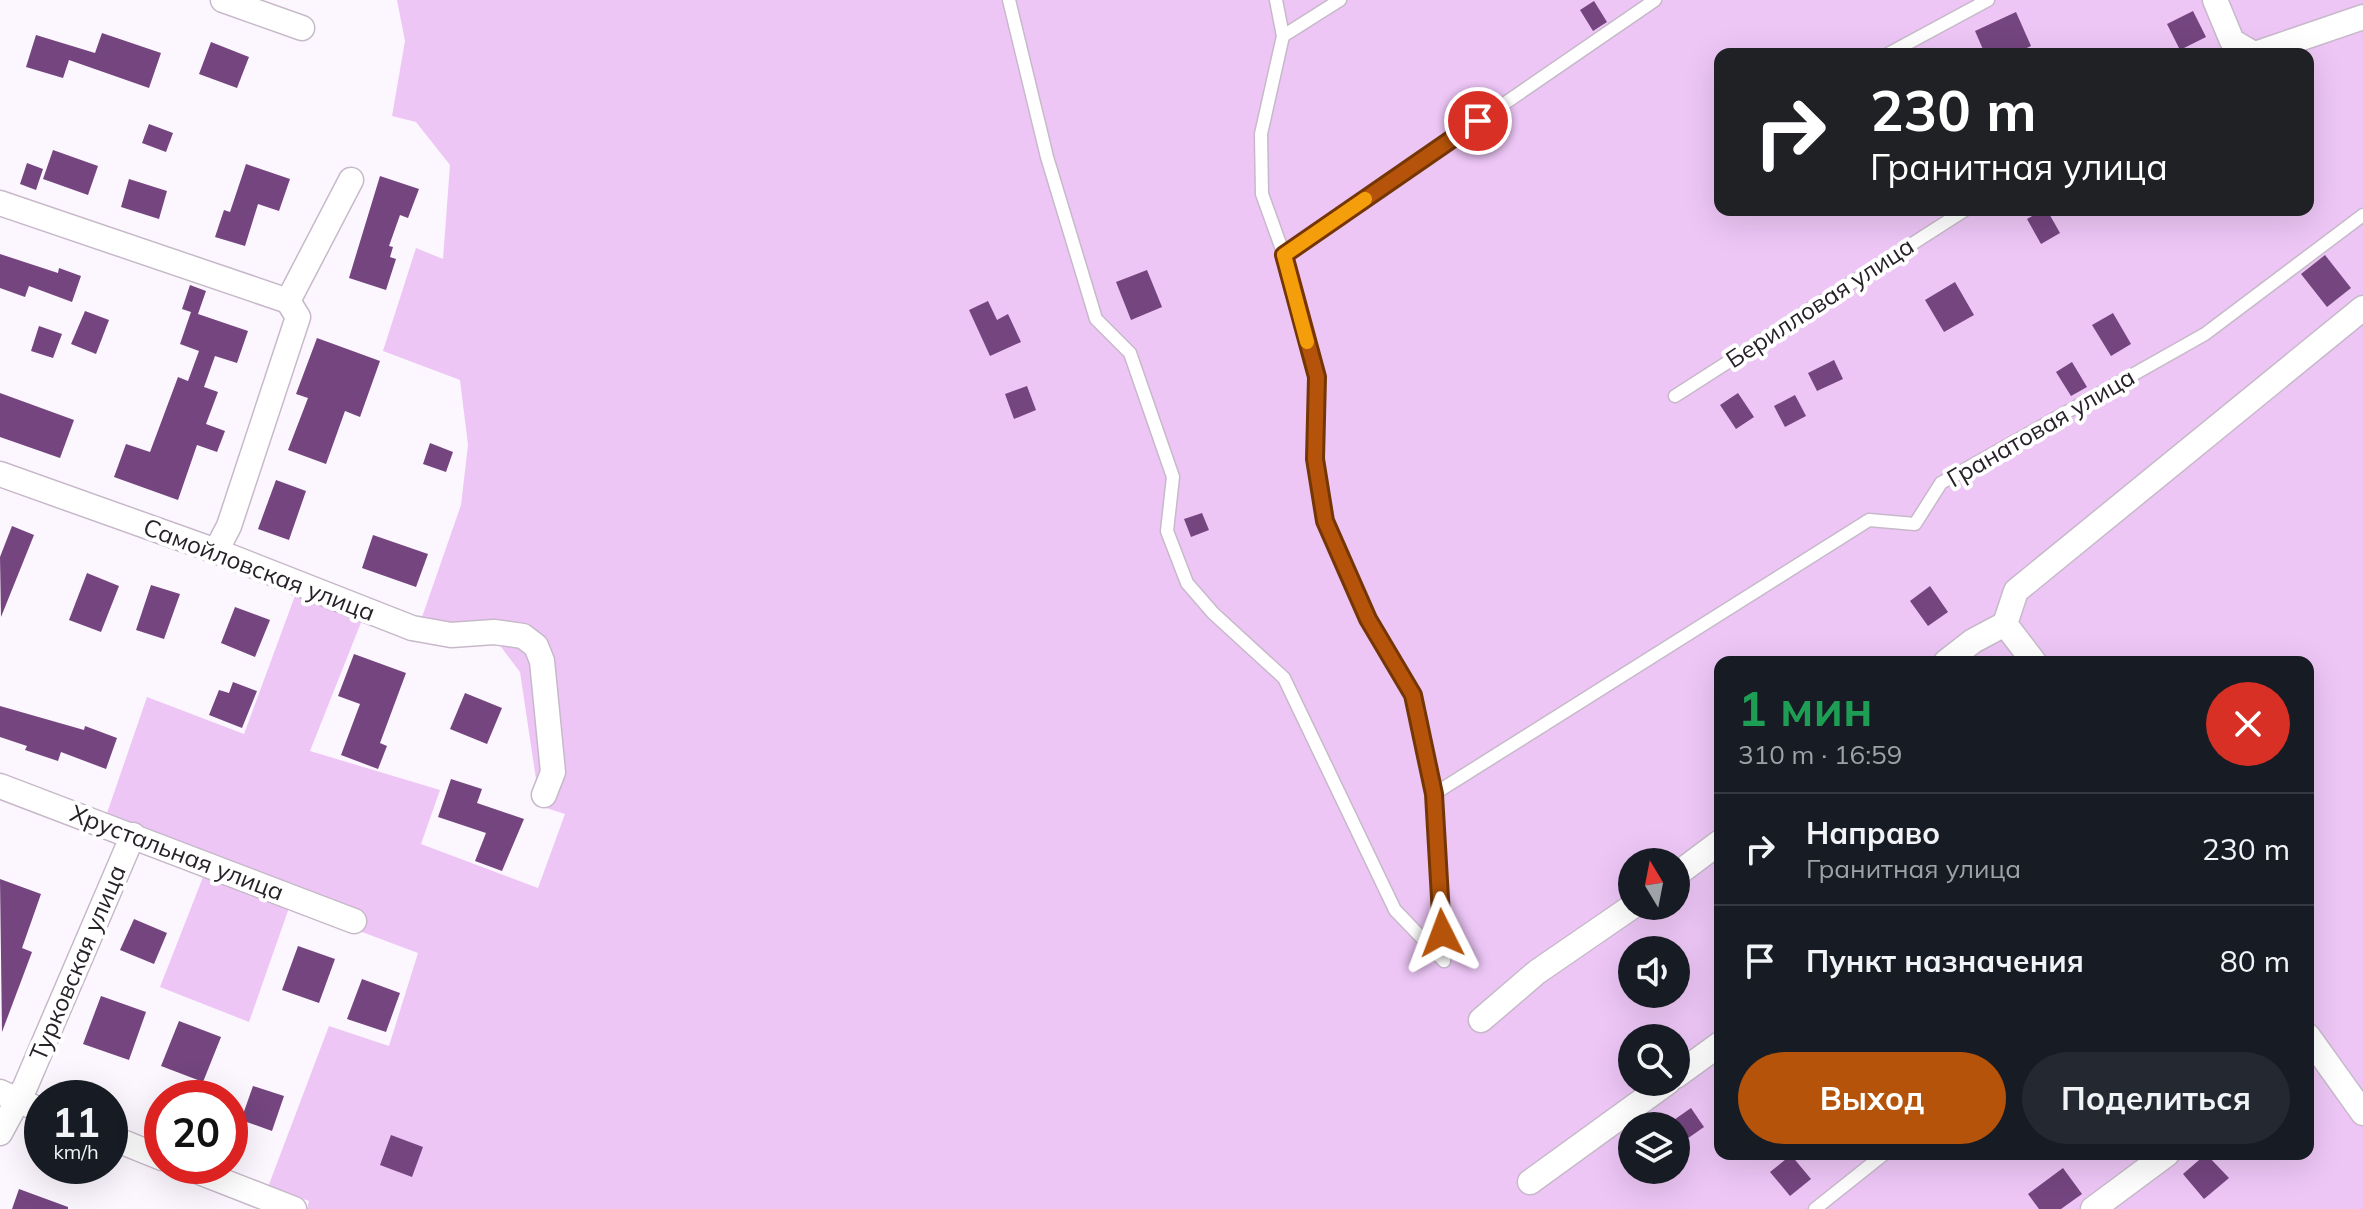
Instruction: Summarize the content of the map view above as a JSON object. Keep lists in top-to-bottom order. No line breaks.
{"streets":{"street":["Самойловская улица","Хрустальная улица","Турковская улица"],"lane":["Берилловая улица","Гранатовая улица"]},"crossings":[["Хрустальная улица","Турковская улица"]],"north":"top","page":{"turn":["230 m","Гранитная улица"],"heading":["1 мин","310 m · 16:59"],"list":[{"name":"Направо","note":"Гранитная улица","value":"230 m"},{"name":"Пункт назначения","value":"80 m"}],"buttons":["Выход","Поделиться"],"speed":"11 km/h","limit":"20"}}
